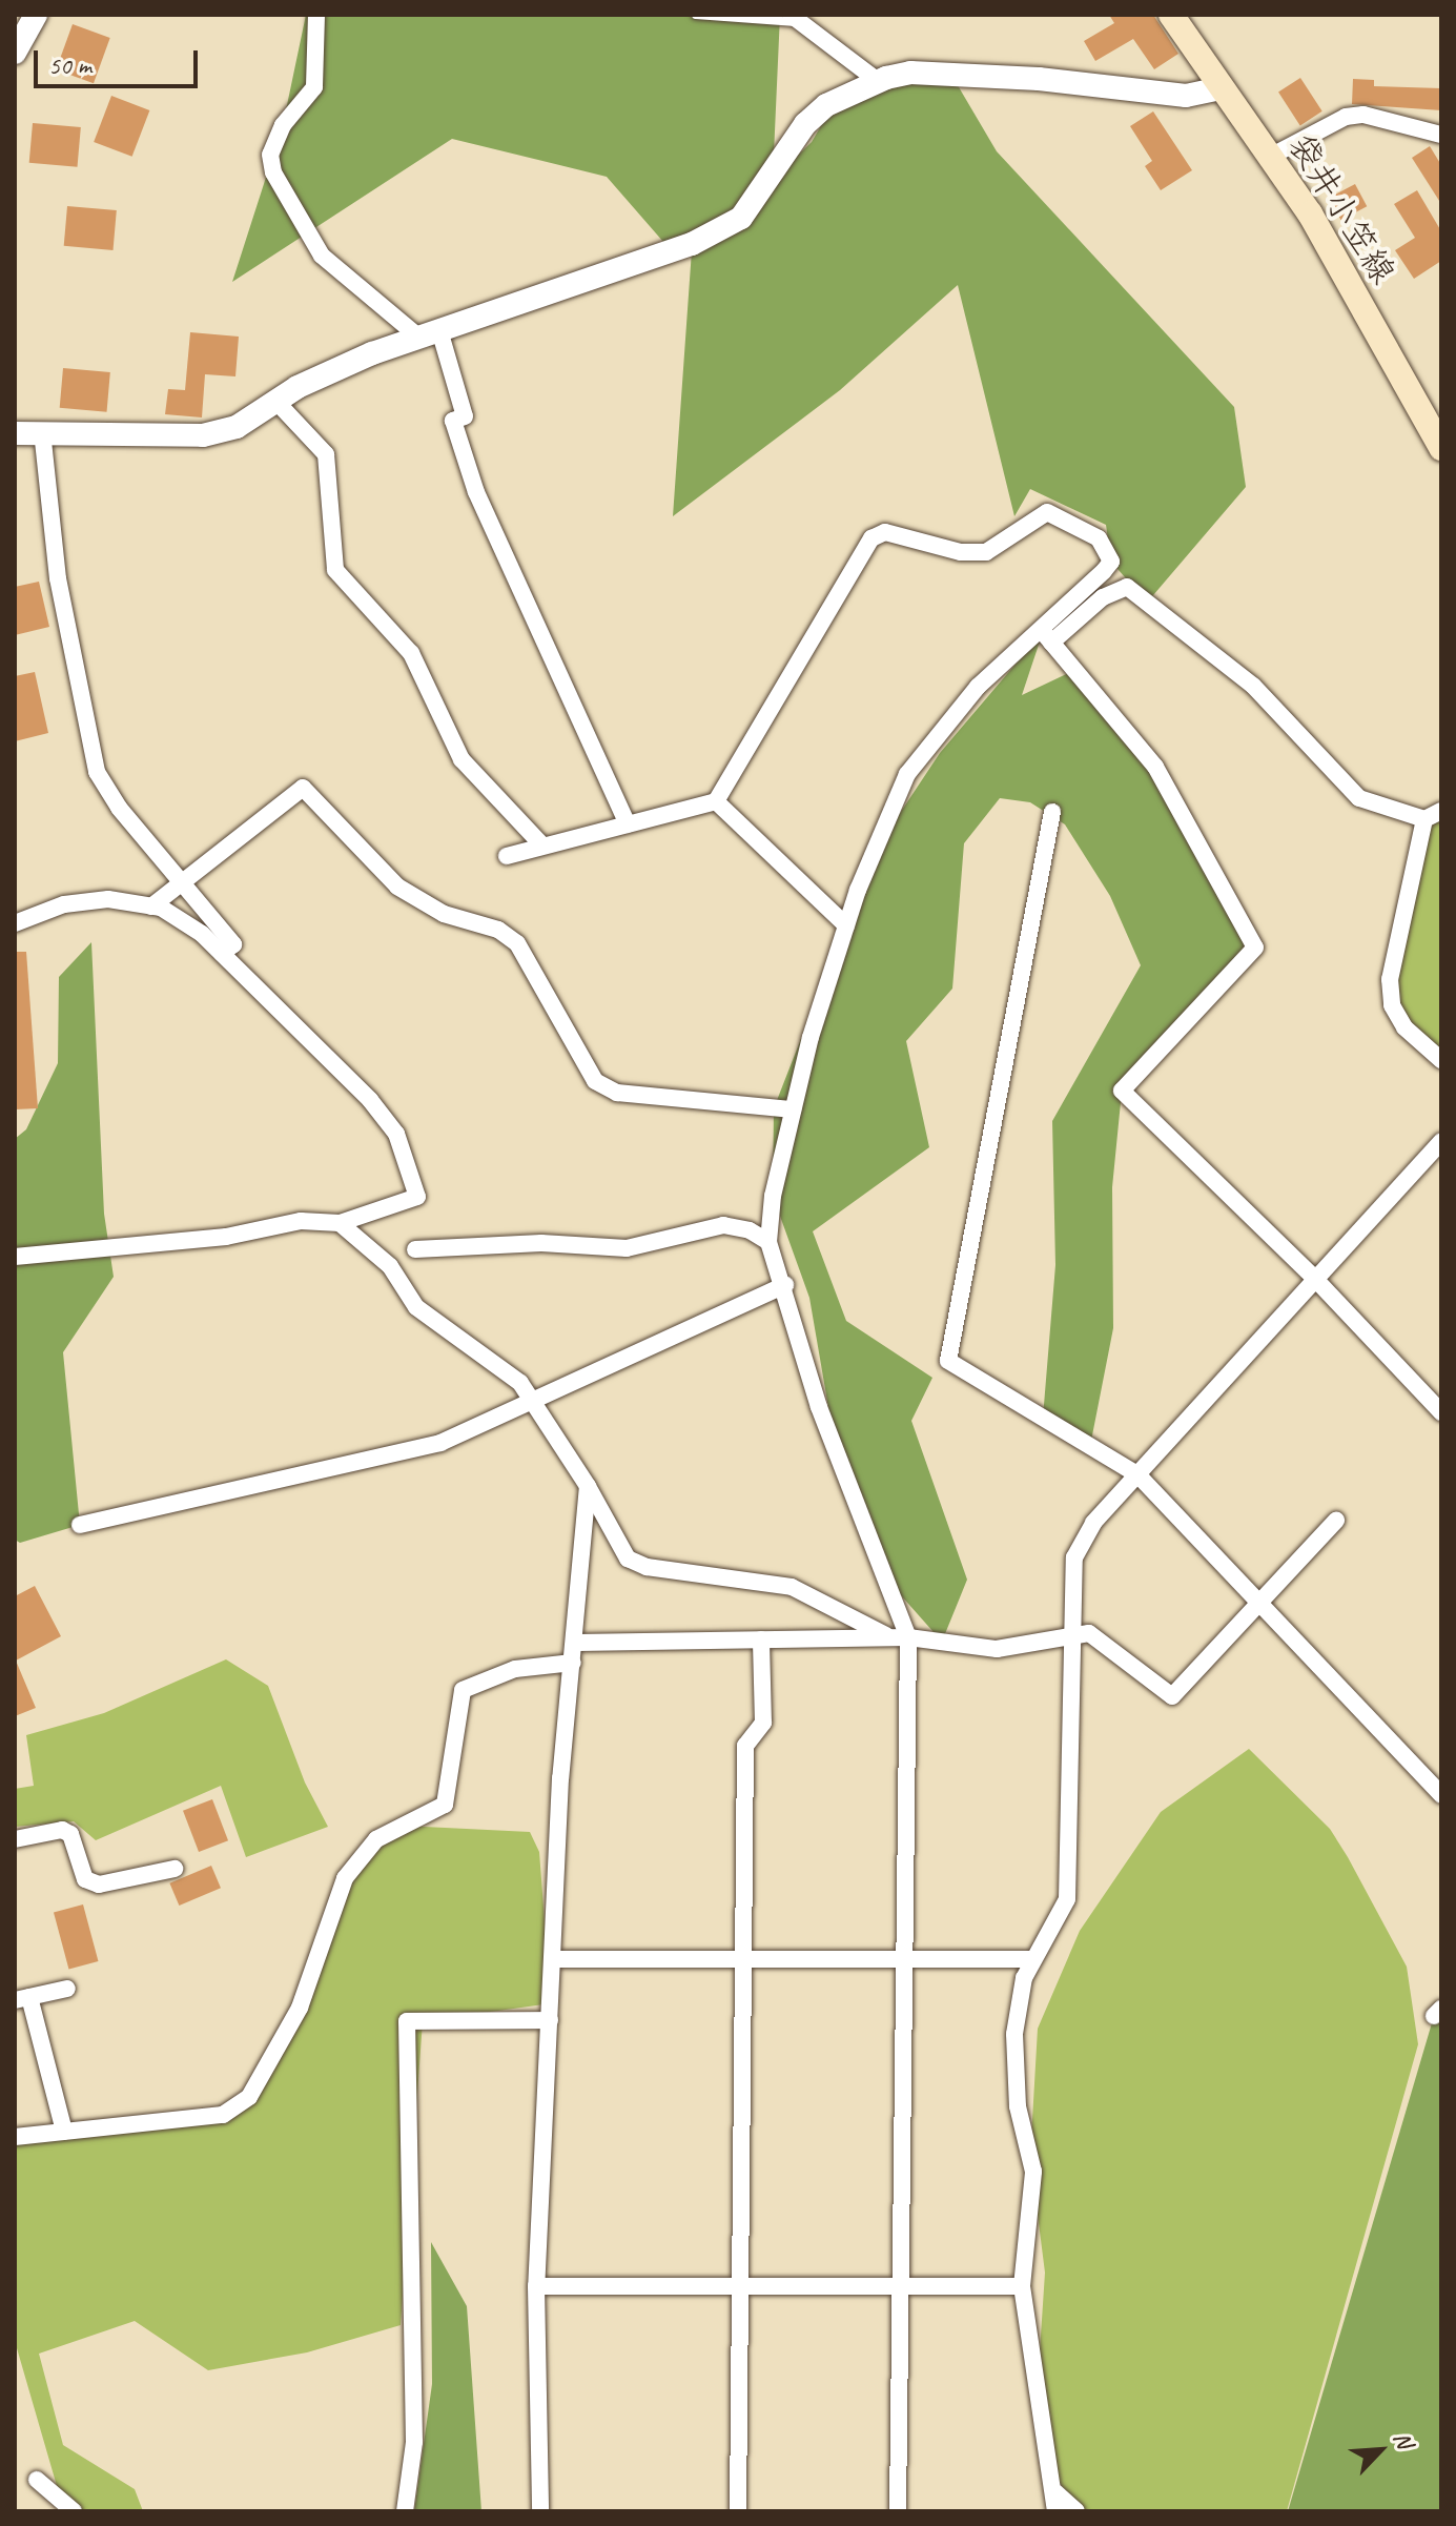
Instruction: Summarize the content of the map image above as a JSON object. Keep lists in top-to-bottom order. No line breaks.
{"streets":{"main road":["袋井小笠線"]},"scale_bar":"50 m","north":"top right"}
